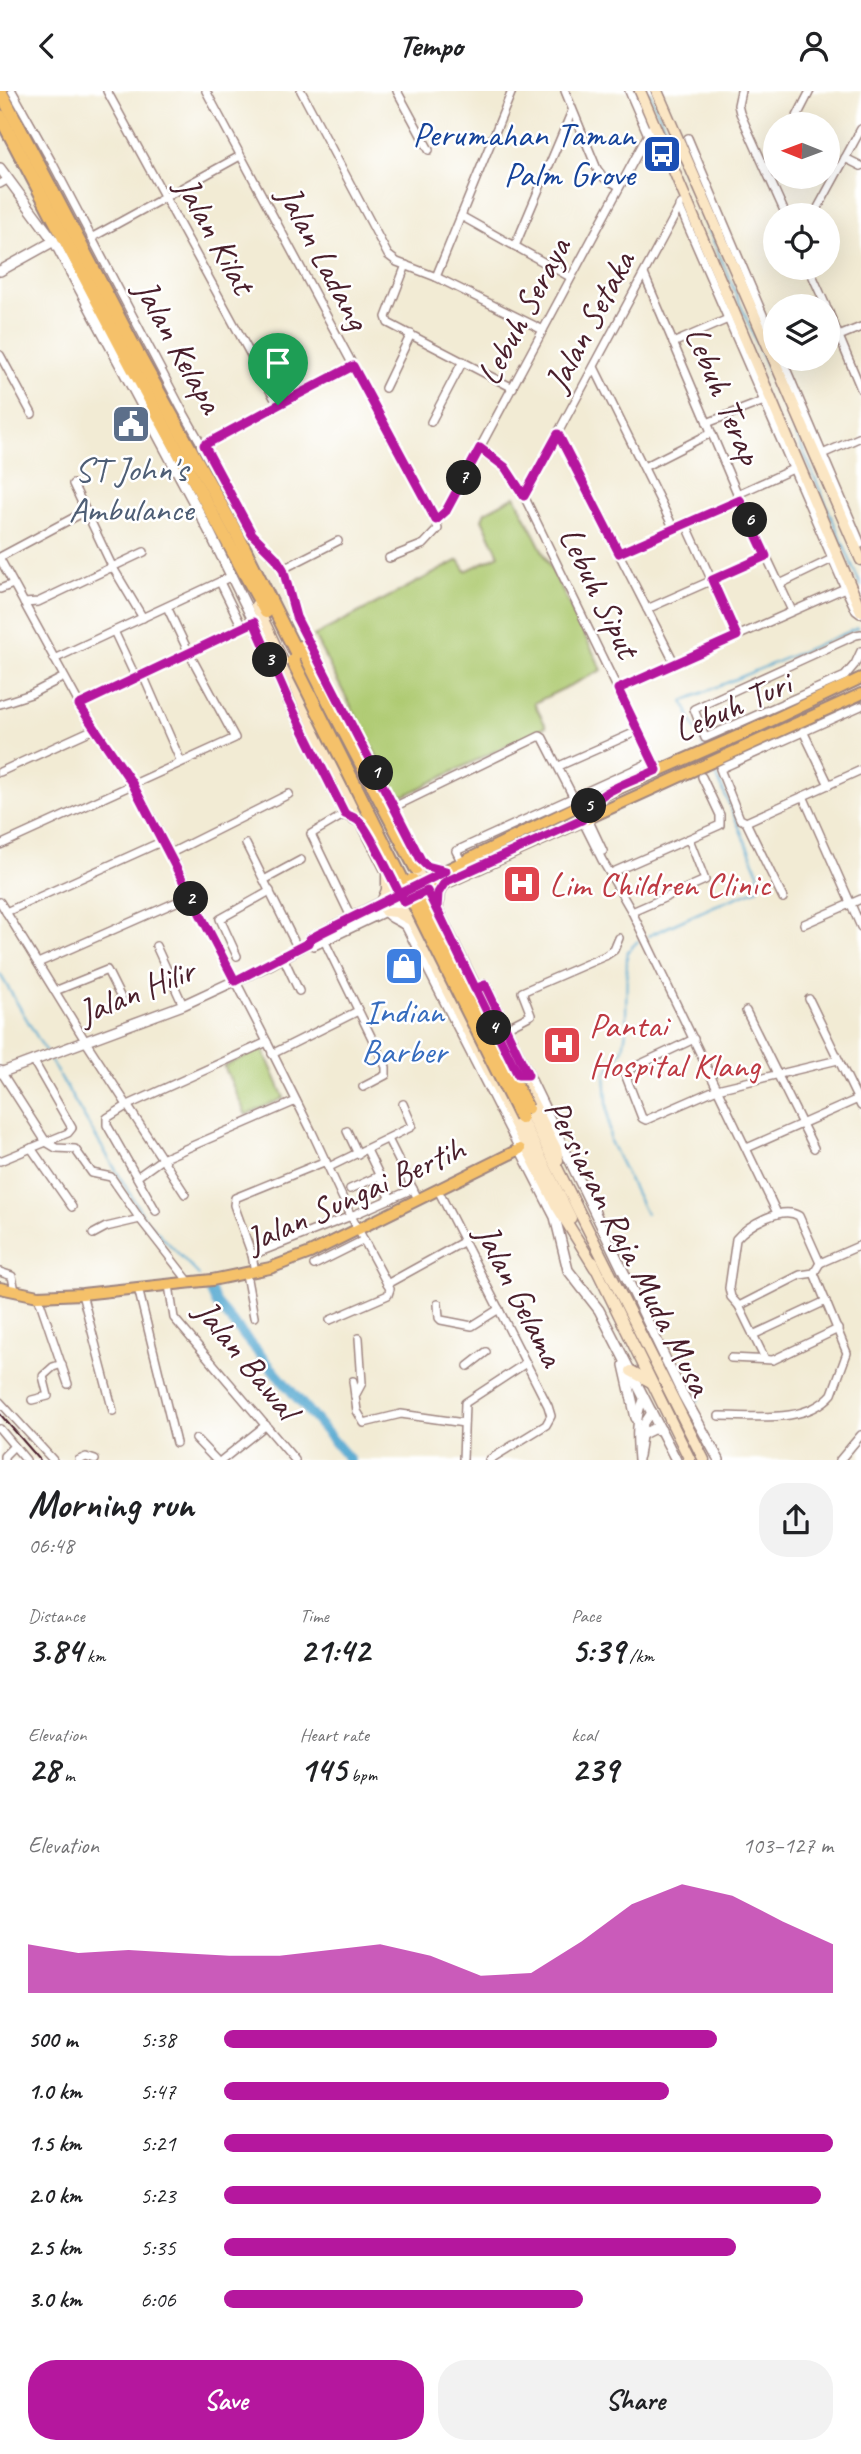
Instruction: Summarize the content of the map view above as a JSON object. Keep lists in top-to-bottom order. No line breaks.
{"streets":{"highway":["Persiaran Raja Muda Musa"],"main road":["Lebuh Turi","Jalan Sungai Bertih"],"street":["Jalan Kilat","Jalan Ladang","Lebuh Seraya","Jalan Setaka","Jalan Kelapa","Lebuh Terap","Lebuh Siput","Jalan Hilir","Jalan Gelama","Jalan Bawal"]},"crossings":[["Jalan Ladang","Lebuh Seraya"],["Lebuh Seraya","Lebuh Siput"],["Jalan Setaka","Lebuh Terap"],["Jalan Setaka","Lebuh Siput"],["Jalan Kelapa","Lebuh Turi"],["Lebuh Siput","Lebuh Turi"],["Lebuh Turi","Jalan Hilir"],["Jalan Sungai Bertih","Jalan Gelama"],["Jalan Sungai Bertih","Jalan Bawal"]],"places":{"bus stop":["Perumahan Taman Palm Grove"],"public building":["ST John's Ambulance"],"hospital":["Lim Children Clinic","Pantai Hospital Klang"],"shop":["Indian Barber"]},"north":"left","page":{"header":"Tempo","pins":["7","6","3","1","5","2","4"],"heading":["Morning run","06:48"],"stats":[["Distance","3.84 km"],["Time","21:42"],["Pace","5:39 /km"],["Elevation","28 m"],["Heart rate","145 bpm"],["kcal","239"]],"chart":["Elevation","103–127 m"],"list":[{"name":"500 m","note":"5:38"},{"name":"1.0 km","note":"5:47"},{"name":"1.5 km","note":"5:21"},{"name":"2.0 km","note":"5:23"},{"name":"2.5 km","note":"5:35"},{"name":"3.0 km","note":"6:06"}],"buttons":["Save","Share"]}}
